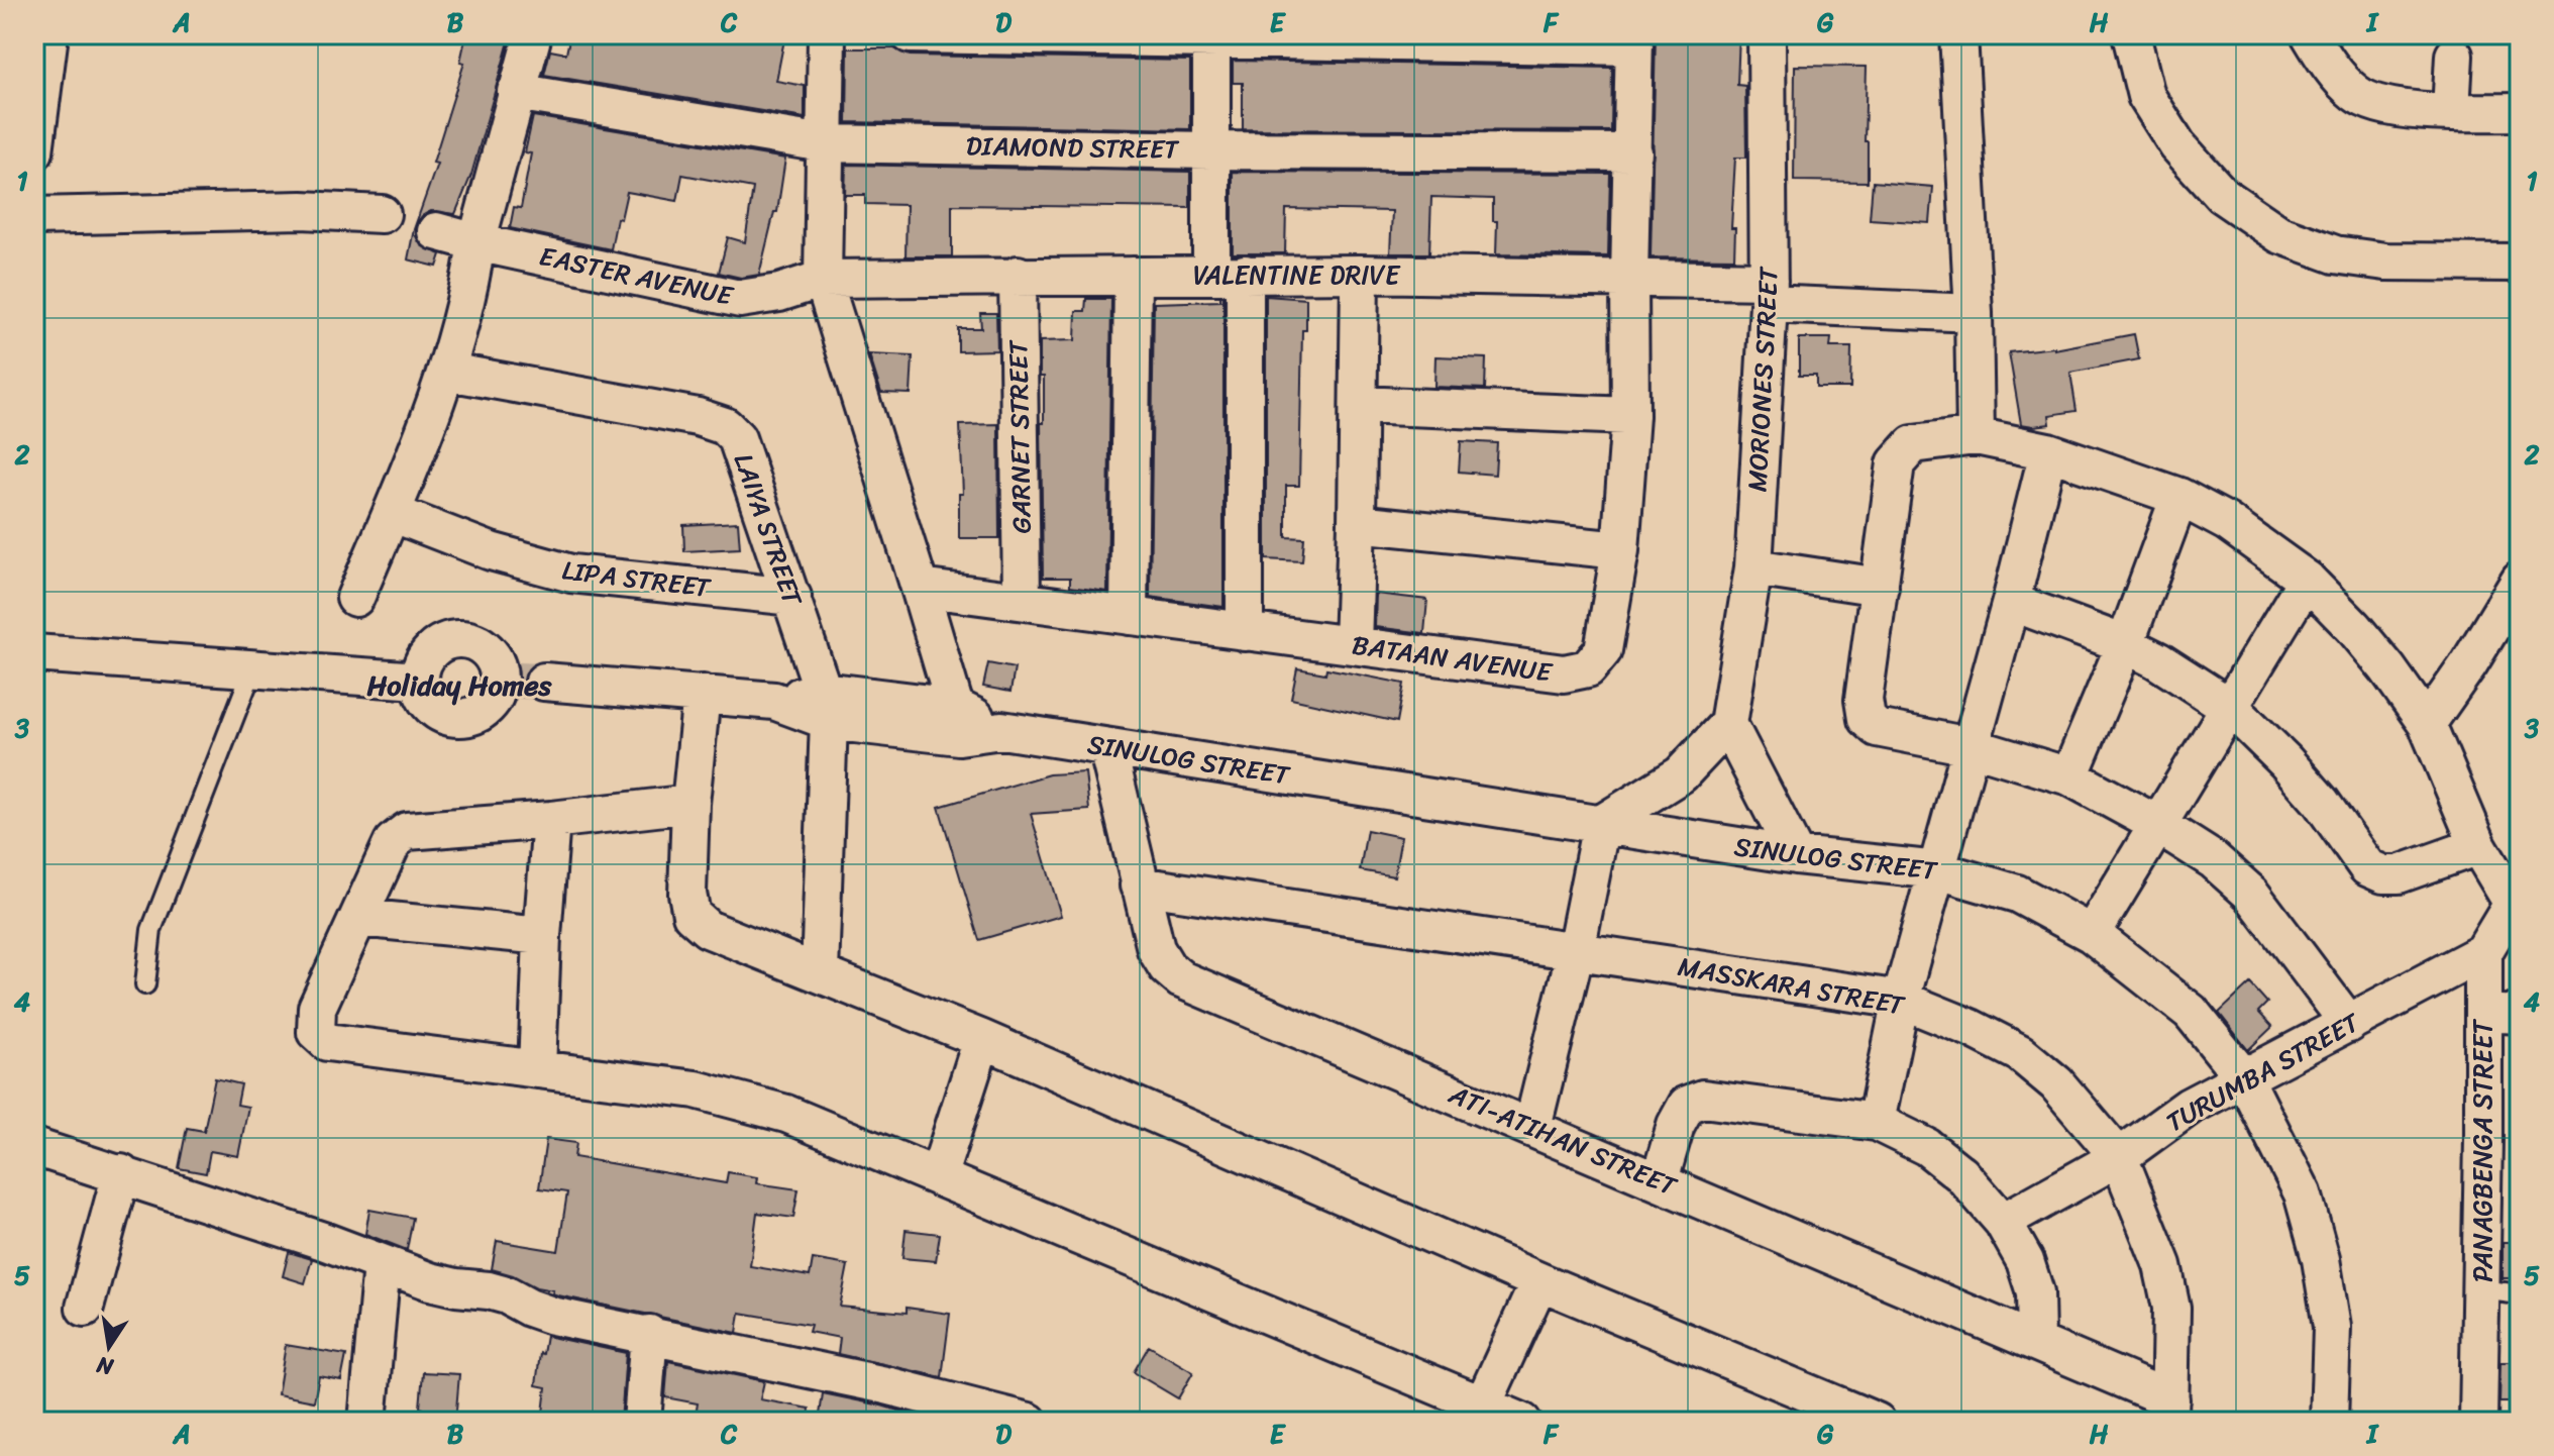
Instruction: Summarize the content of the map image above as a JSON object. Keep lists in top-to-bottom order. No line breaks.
{"streets":{"street":["DIAMOND STREET","VALENTINE DRIVE","EASTER AVENUE","MORIONES STREET","GARNET STREET","LAIYA STREET","LIPA STREET","BATAAN AVENUE","SINULOG STREET","MASSKARA STREET","TURUMBA STREET","ATI-ATIHAN STREET","PANAGBENGA STREET"]},"crossings":[["DIAMOND STREET","BATAAN AVENUE"],["VALENTINE DRIVE","EASTER AVENUE"],["VALENTINE DRIVE","MORIONES STREET"],["VALENTINE DRIVE","GARNET STREET"],["VALENTINE DRIVE","BATAAN AVENUE"],["GARNET STREET","BATAAN AVENUE"],["LAIYA STREET","LIPA STREET"],["LAIYA STREET","SINULOG STREET"],["SINULOG STREET","TURUMBA STREET"],["SINULOG STREET","ATI-ATIHAN STREET"],["MASSKARA STREET","TURUMBA STREET"],["MASSKARA STREET","ATI-ATIHAN STREET"],["TURUMBA STREET","PANAGBENGA STREET"]],"districts":["Holiday Homes"],"north":"bottom","grid":{"columns":["A","B","C","D","E","F","G","H","I"],"rows":["1","2","3","4","5"]}}
